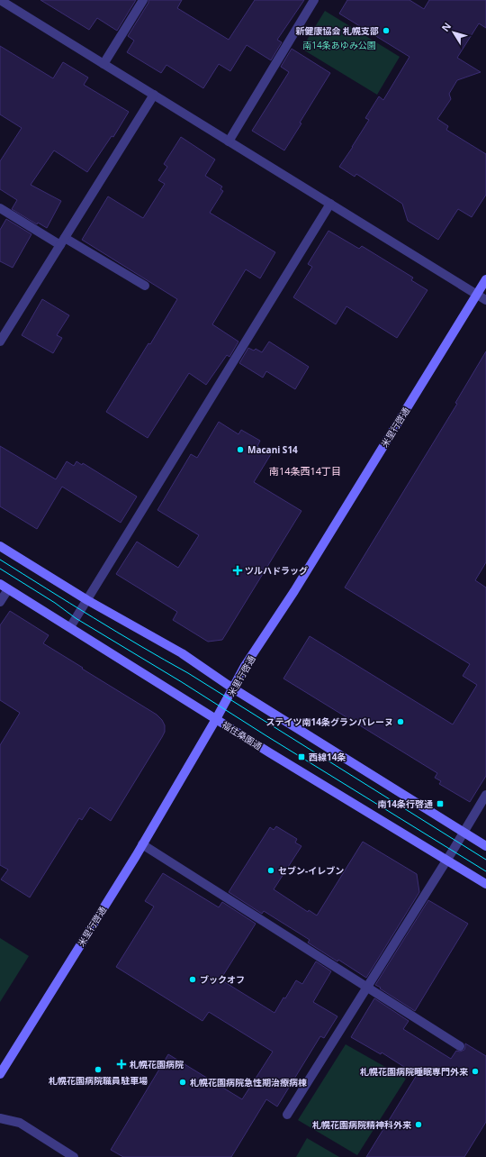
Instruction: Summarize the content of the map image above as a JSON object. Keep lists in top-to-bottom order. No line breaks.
{"streets":{"street":["米里行啓通","福住桑園通"]},"crossings":[["米里行啓通","福住桑園通"]],"districts":["南14条西14丁目"],"parks":["南14条あゆみ公園"],"places":{"other":["新健康協会 札幌支部","Macani S14","ステイツ南14条グランバレーヌ","セブン-イレブン","ブックオフ","札幌花園病院職員駐車場","札幌花園病院睡眠専門外来","札幌花園病院急性期治療病棟","札幌花園病院精神科外来"],"health":["ツルハドラッグ","札幌花園病院"],"transit":["西線14条","南14条行啓通"]},"north":"top left"}
